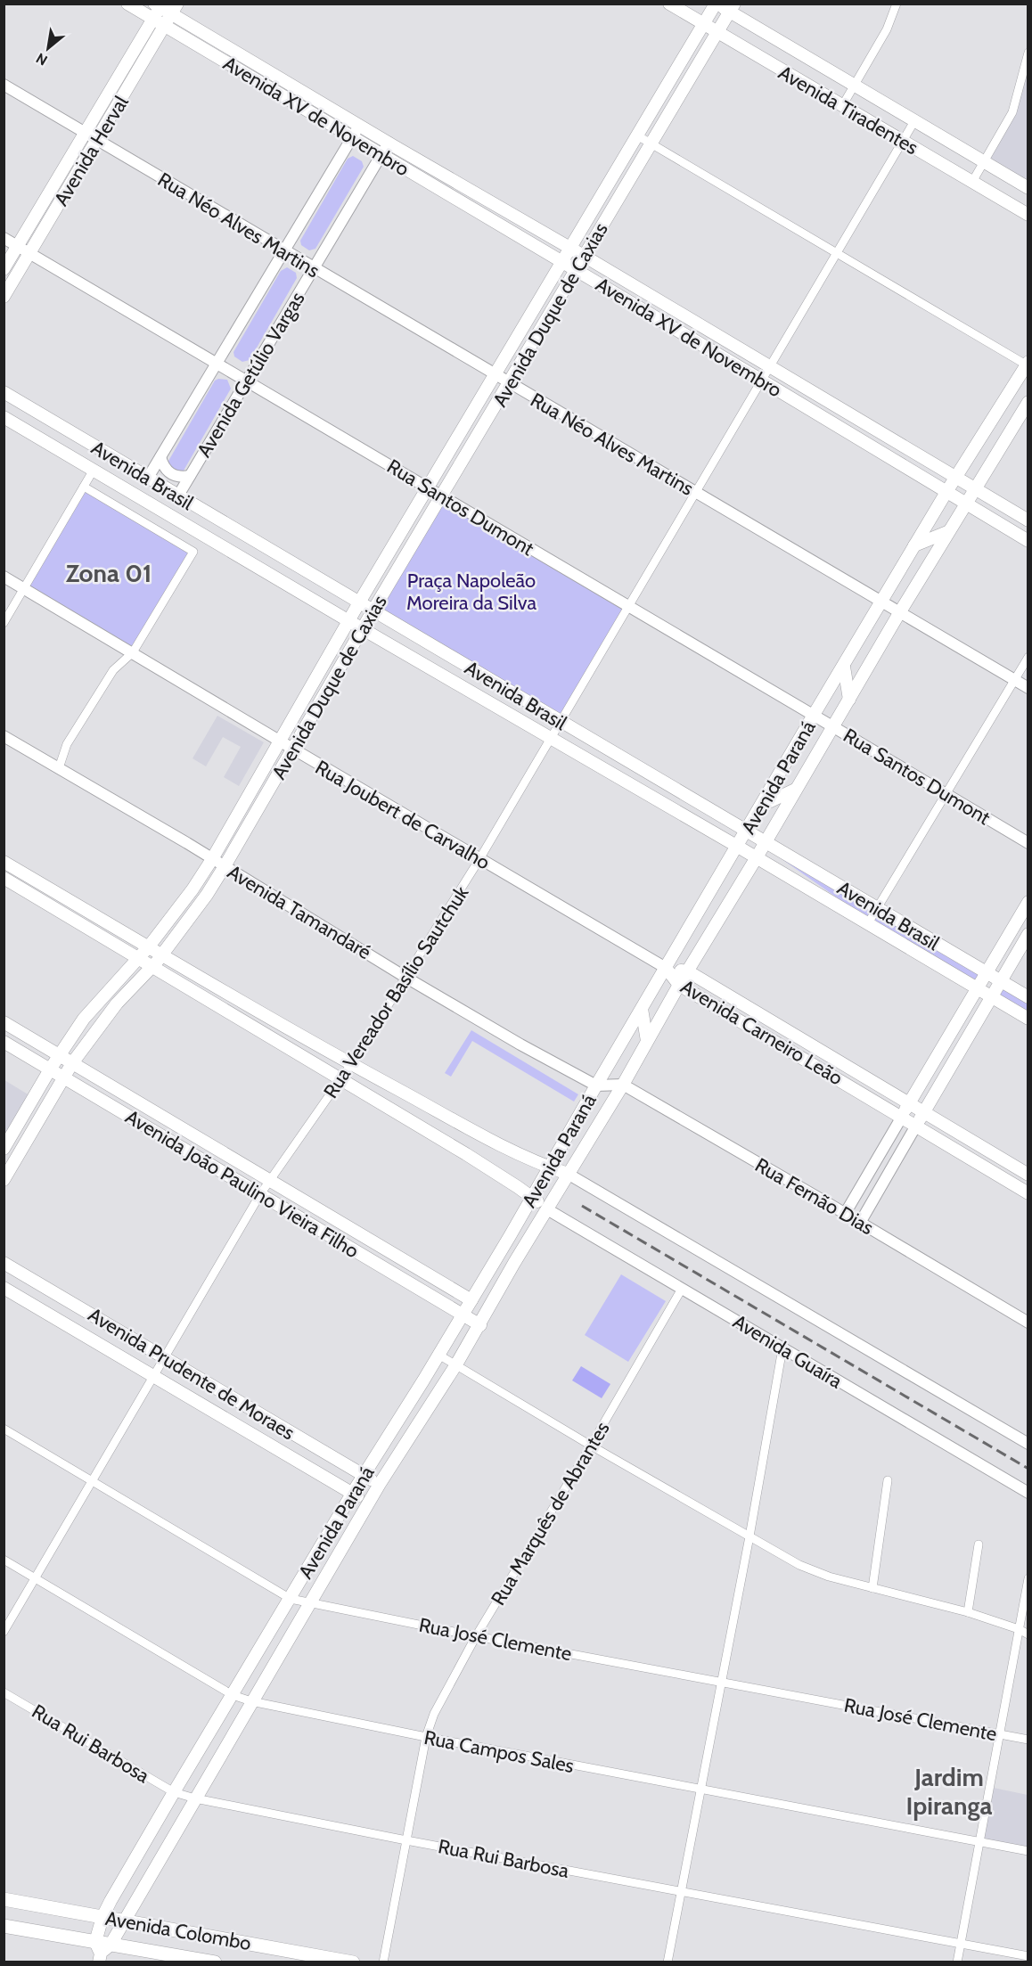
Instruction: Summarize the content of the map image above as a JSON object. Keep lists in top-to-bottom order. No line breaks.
{"streets":{"main road":["Avenida Tiradentes","Avenida XV de Novembro","Avenida Herval","Avenida Duque de Caxias","Avenida Brasil","Avenida Paraná","Avenida Carneiro Leão","Avenida João Paulino Vieira Filho","Avenida Prudente de Moraes","Avenida Colombo"],"street":["Rua Néo Alves Martins","Avenida Getúlio Vargas","Rua Santos Dumont","Rua Joubert de Carvalho","Avenida Tamandaré","Rua Vereador Basílio Sautchuk","Rua Fernão Dias","Avenida Guaíra","Rua Marquês de Abrantes","Rua José Clemente","Rua Rui Barbosa","Rua Campos Sales"]},"crossings":[["Avenida Tiradentes","Avenida Duque de Caxias"],["Avenida Tiradentes","Rua Vereador Basílio Sautchuk"],["Avenida XV de Novembro","Avenida Herval"],["Avenida XV de Novembro","Avenida Duque de Caxias"],["Avenida XV de Novembro","Avenida Getúlio Vargas"],["Avenida XV de Novembro","Avenida Paraná"],["Avenida XV de Novembro","Rua Vereador Basílio Sautchuk"],["Avenida Herval","Rua Néo Alves Martins"],["Avenida Herval","Rua Santos Dumont"],["Rua Néo Alves Martins","Avenida Duque de Caxias"],["Rua Néo Alves Martins","Avenida Getúlio Vargas"],["Rua Néo Alves Martins","Avenida Paraná"],["Rua Néo Alves Martins","Rua Vereador Basílio Sautchuk"],["Avenida Duque de Caxias","Avenida Brasil"],["Avenida Duque de Caxias","Rua Santos Dumont"],["Avenida Duque de Caxias","Rua Joubert de Carvalho"],["Avenida Duque de Caxias","Avenida Tamandaré"],["Avenida Duque de Caxias","Avenida João Paulino Vieira Filho"],["Avenida Getúlio Vargas","Avenida Brasil"],["Avenida Getúlio Vargas","Rua Santos Dumont"],["Avenida Brasil","Avenida Paraná"],["Avenida Brasil","Rua Vereador Basílio Sautchuk"],["Rua Santos Dumont","Avenida Paraná"],["Rua Santos Dumont","Rua Vereador Basílio Sautchuk"],["Avenida Paraná","Rua Joubert de Carvalho"],["Avenida Paraná","Avenida Tamandaré"],["Avenida Paraná","Avenida Carneiro Leão"],["Avenida Paraná","Avenida João Paulino Vieira Filho"],["Avenida Paraná","Rua Fernão Dias"],["Avenida Paraná","Avenida Guaíra"],["Avenida Paraná","Avenida Prudente de Moraes"],["Avenida Paraná","Rua José Clemente"],["Avenida Paraná","Rua Rui Barbosa"],["Avenida Paraná","Rua Campos Sales"],["Avenida Paraná","Avenida Colombo"],["Rua Joubert de Carvalho","Rua Vereador Basílio Sautchuk"],["Rua Joubert de Carvalho","Avenida Carneiro Leão"],["Avenida Tamandaré","Rua Vereador Basílio Sautchuk"],["Rua Vereador Basílio Sautchuk","Avenida João Paulino Vieira Filho"],["Rua Vereador Basílio Sautchuk","Avenida Prudente de Moraes"],["Rua Vereador Basílio Sautchuk","Rua José Clemente"],["Rua Vereador Basílio Sautchuk","Rua Campos Sales"],["Avenida Guaíra","Rua Marquês de Abrantes"],["Rua Marquês de Abrantes","Rua José Clemente"],["Rua Marquês de Abrantes","Rua Rui Barbosa"],["Rua Marquês de Abrantes","Rua Campos Sales"]],"districts":["Zona 01","Jardim Ipiranga"],"parks":["Praça Napoleão Moreira da Silva"],"north":"bottom left"}
